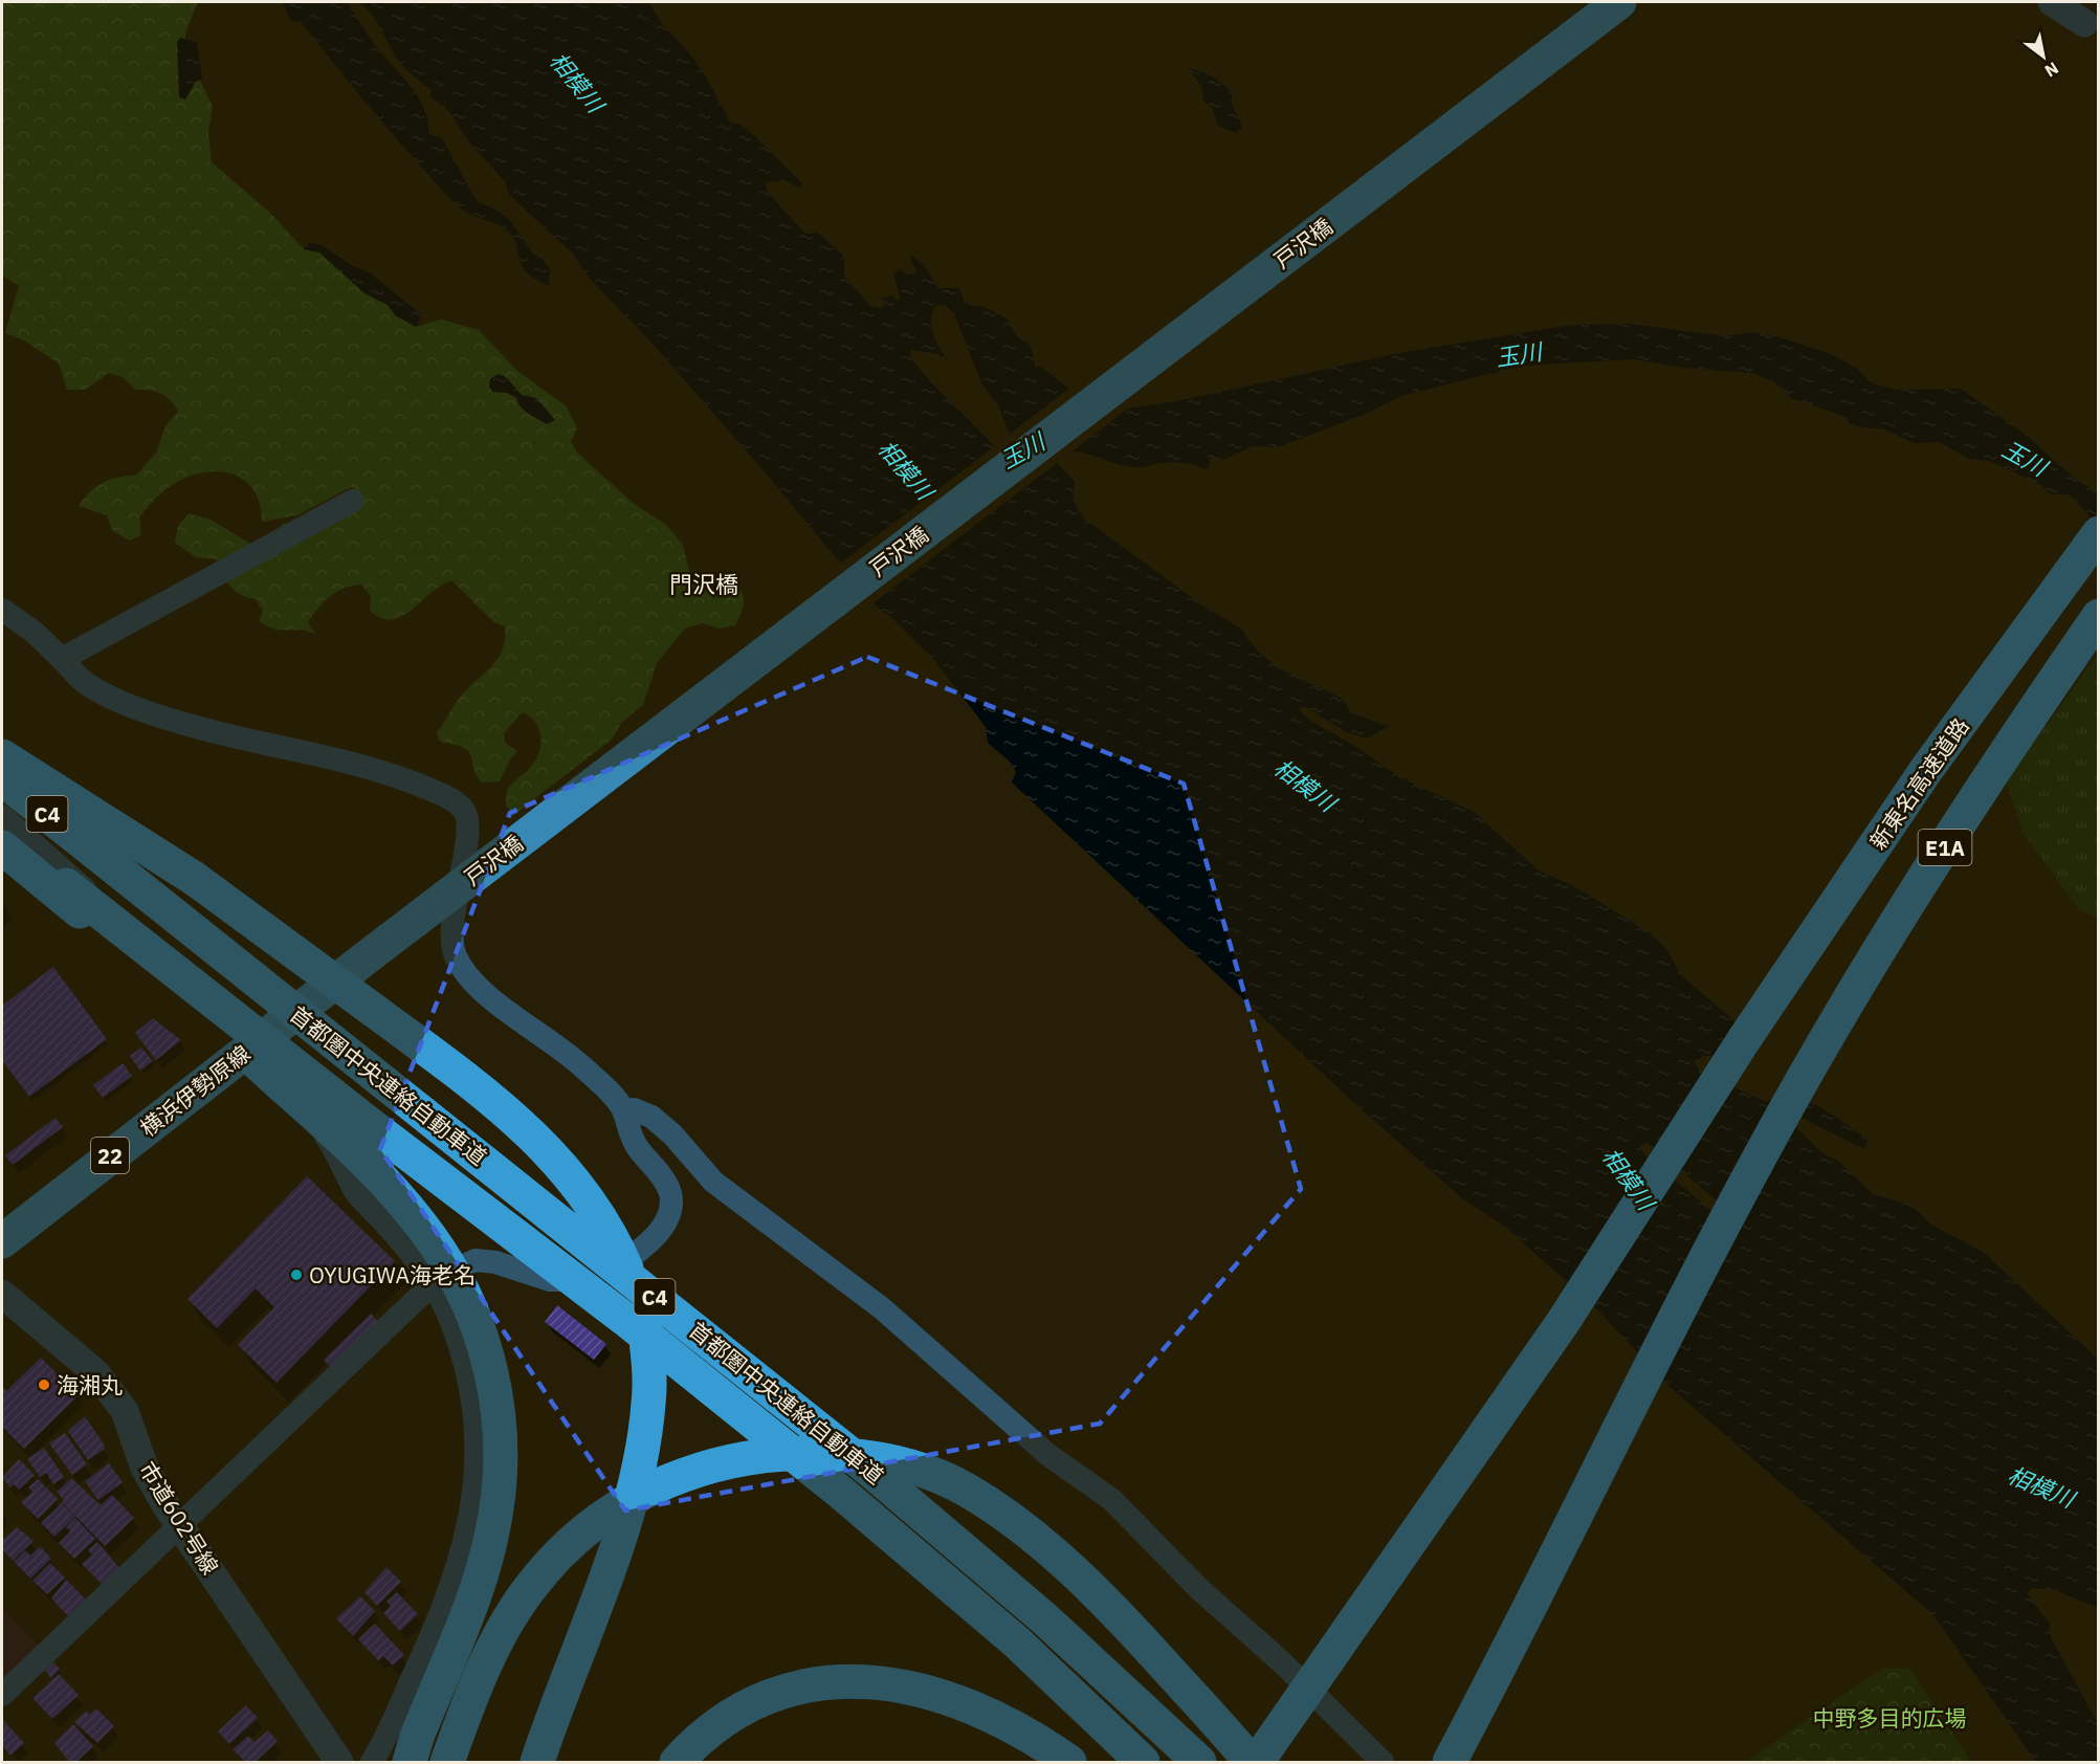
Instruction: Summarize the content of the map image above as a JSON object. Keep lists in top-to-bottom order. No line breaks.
{"streets":{"highway":["新東名高速道路","C4","E1A","首都圏中央連絡自動車道"],"main road":["戸沢橋","横浜伊勢原線","22"],"street":["市道602号線"]},"crossings":[["戸沢橋","横浜伊勢原線"]],"districts":["門沢橋"],"water":["相模川","玉川"],"parks":["中野多目的広場"],"places":["OYUGIWA海老名","海湘丸"],"north":"bottom right"}
